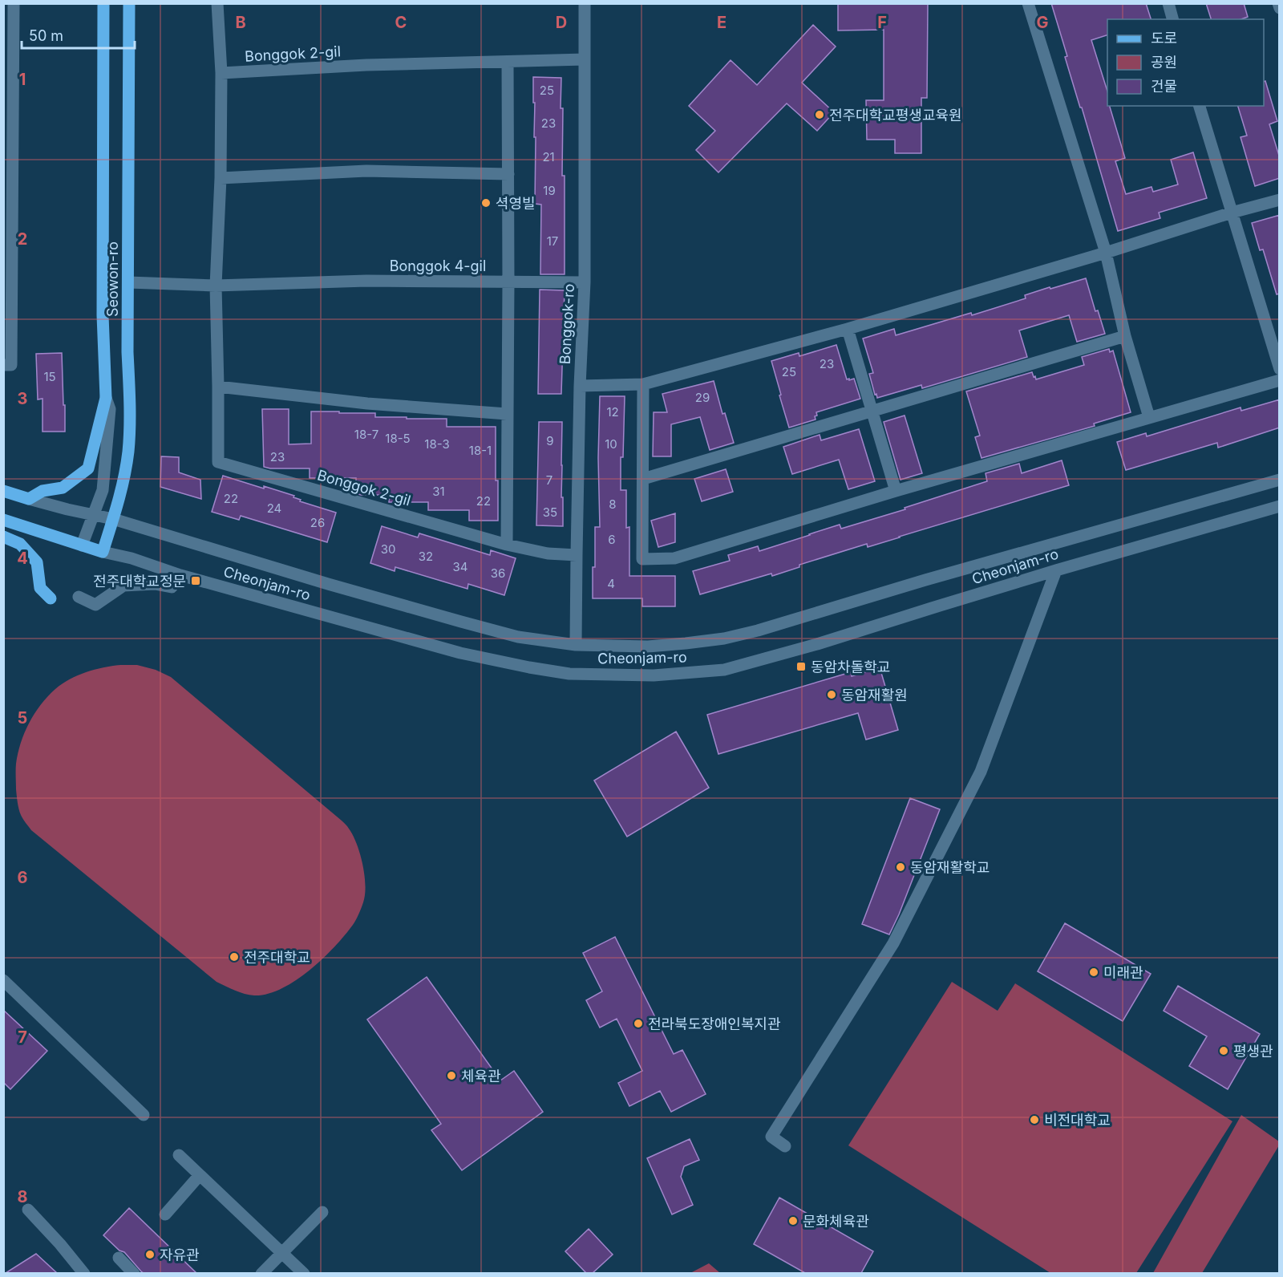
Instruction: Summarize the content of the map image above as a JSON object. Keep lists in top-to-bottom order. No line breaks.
{"streets":{"main road":["Seowon-ro","Cheonjam-ro"],"street":["Bonggok 2-gil","Bonggok 4-gil","Bonggok-ro"]},"crossings":[["Bonggok 2-gil","Bonggok 4-gil"],["Bonggok 2-gil","Bonggok-ro"],["Bonggok 4-gil","Bonggok-ro"],["Seowon-ro","Cheonjam-ro"],["Bonggok-ro","Cheonjam-ro"]],"places":{"other":["전주대학교평생교육원","셕영빌","동암재활원","동암재활학교","전주대학교","미래관","전라북도장애인복지관","평생관","체육관","비전대학교","문화체육관","자유관"],"transit":["전주대학교정문","동암차돌학교"]},"house_numbers":["25","23","21","19","17","23","25","15","29","12","18-7","18-5","9","18-3","10","18-1","23","7","31","22","22","8","24","35","26","6","30","32","34","36","4"],"legend":["도로","공원","건물"],"scale_bar":"50 m","grid":{"columns":["B","C","D","E","F","G"],"rows":["1","2","3","4","5","6","7","8"]}}
